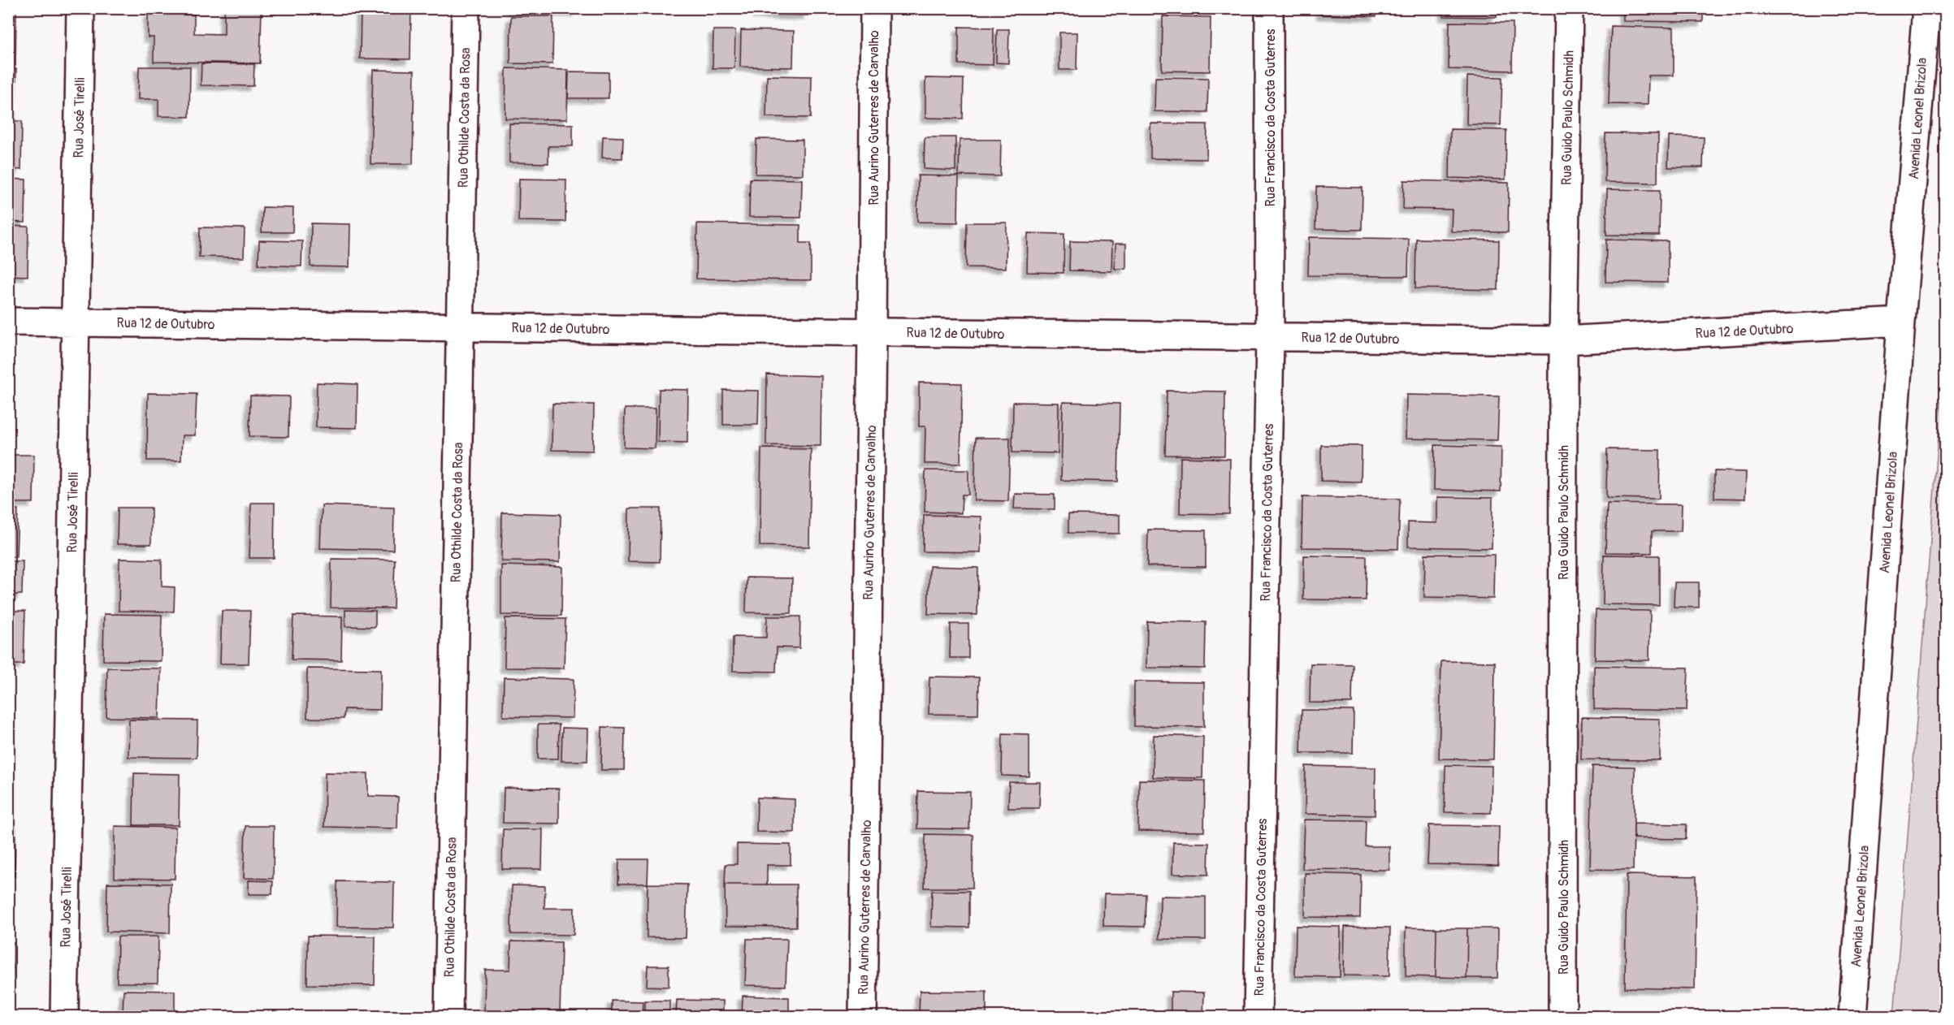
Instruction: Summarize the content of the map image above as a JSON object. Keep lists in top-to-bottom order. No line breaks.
{"streets":{"street":["Rua José Tirelli","Rua Othilde Costa da Rosa","Rua Aurino Guterres de Carvalho","Rua Francisco da Costa Guterres","Rua Guido Paulo Schmidh","Avenida Leonel Brizola","Rua 12 de Outubro"]},"crossings":[["Rua José Tirelli","Rua 12 de Outubro"],["Rua Othilde Costa da Rosa","Rua 12 de Outubro"],["Rua Aurino Guterres de Carvalho","Rua 12 de Outubro"],["Rua Francisco da Costa Guterres","Rua 12 de Outubro"],["Rua Guido Paulo Schmidh","Rua 12 de Outubro"],["Avenida Leonel Brizola","Rua 12 de Outubro"]]}
